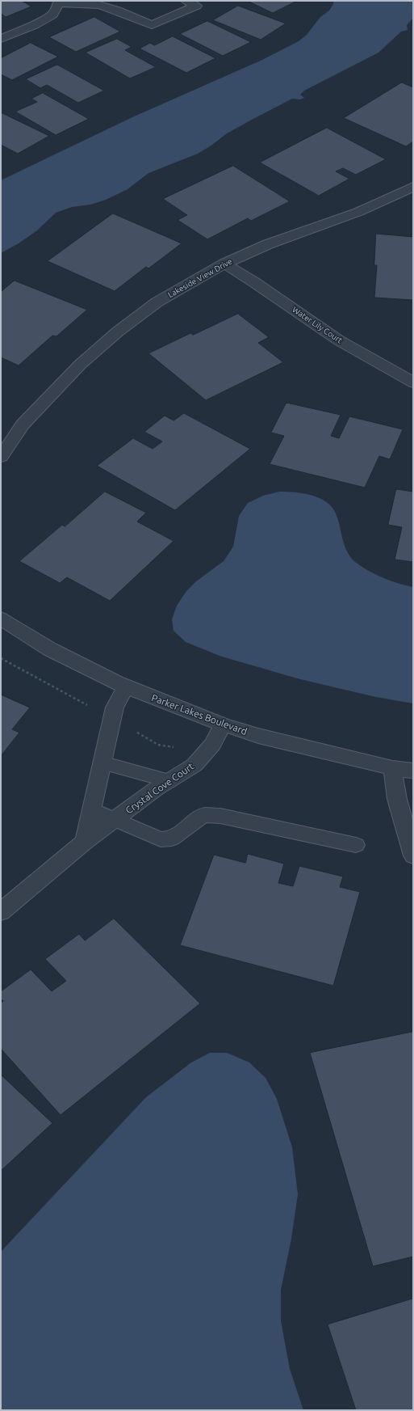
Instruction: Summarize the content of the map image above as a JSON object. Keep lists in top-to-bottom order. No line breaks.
{"streets":{"street":["Lakeside View Drive","Water Lily Court","Parker Lakes Boulevard","Crystal Cove Court"]},"crossings":[["Lakeside View Drive","Water Lily Court"],["Parker Lakes Boulevard","Crystal Cove Court"]]}
